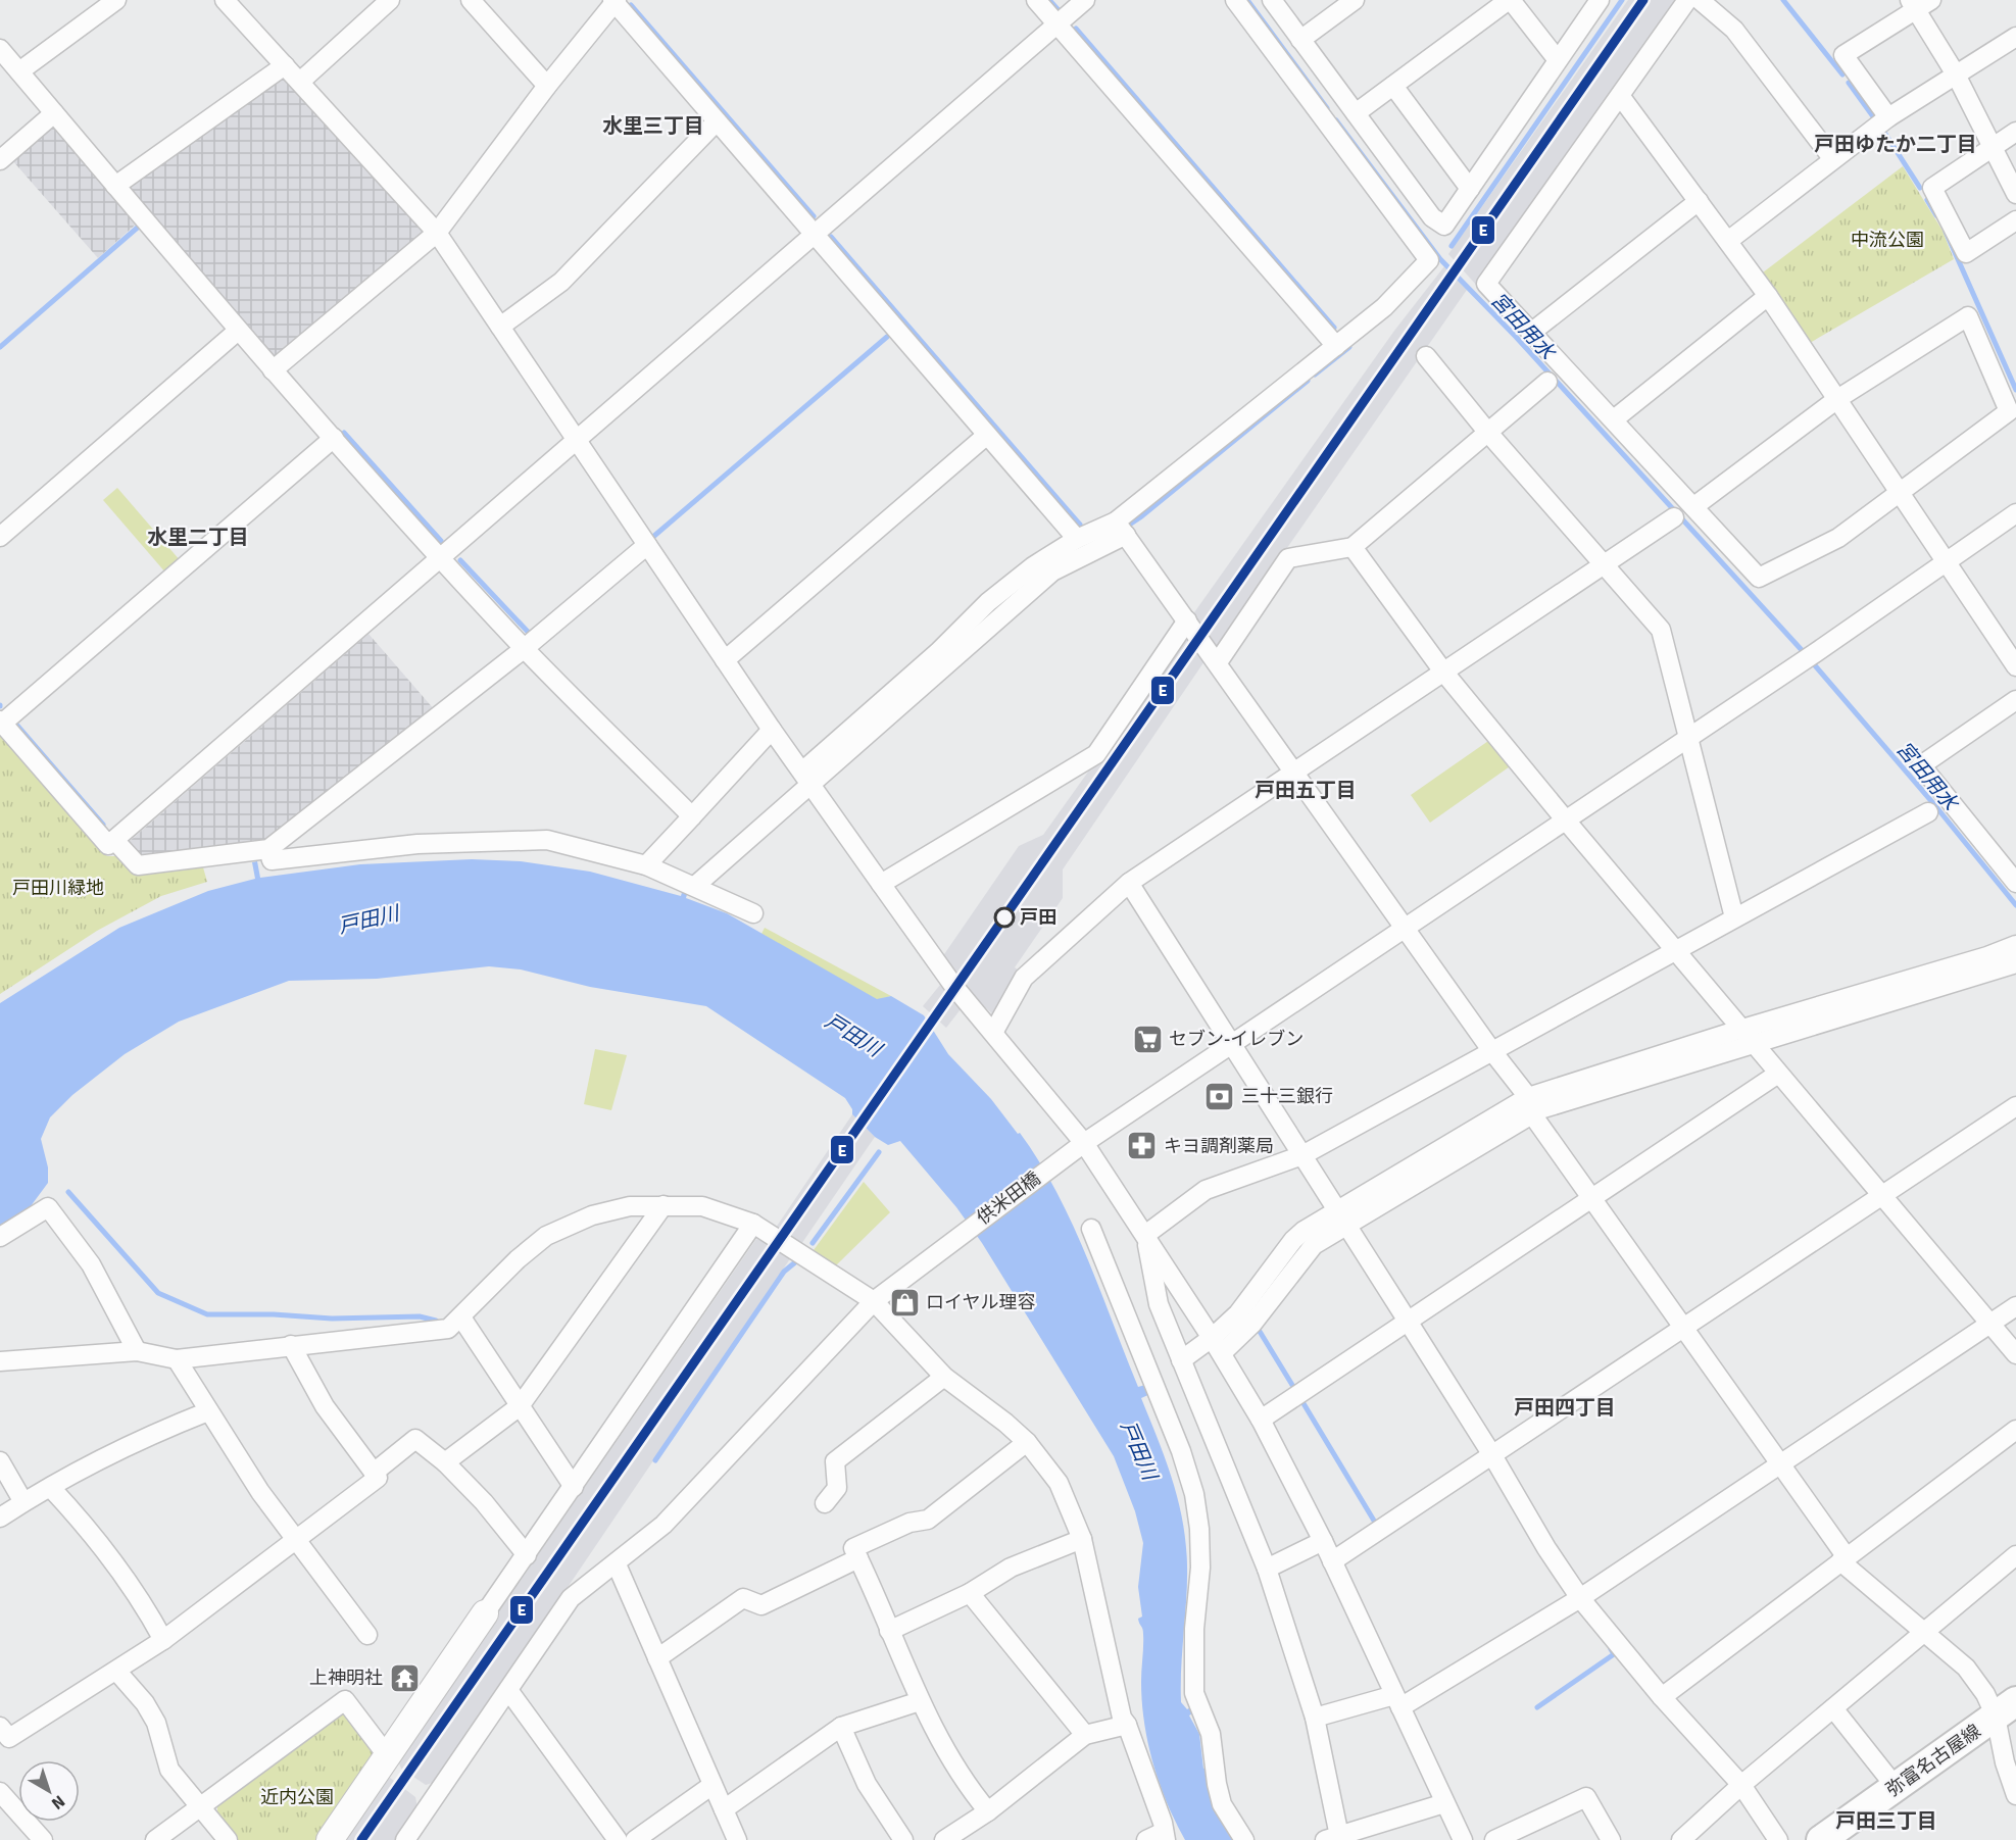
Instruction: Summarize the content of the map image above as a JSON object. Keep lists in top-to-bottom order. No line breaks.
{"streets":{"main road":["弥富名古屋線"],"street":["供米田橋"]},"districts":["水里三丁目","戸田ゆたか二丁目","水里二丁目","戸田五丁目","戸田四丁目","戸田三丁目"],"water":["宮田用水","戸田川"],"parks":["中流公園","戸田川緑地","近内公園"],"places":{"other":["戸田"],"supermarket":["セブン-イレブン"],"bank":["三十三銀行"],"pharmacy":["キヨ調剤薬局"],"shop":["ロイヤル理容"],"temple":["上神明社"]},"lines":["transit line E"],"north":"bottom right"}
